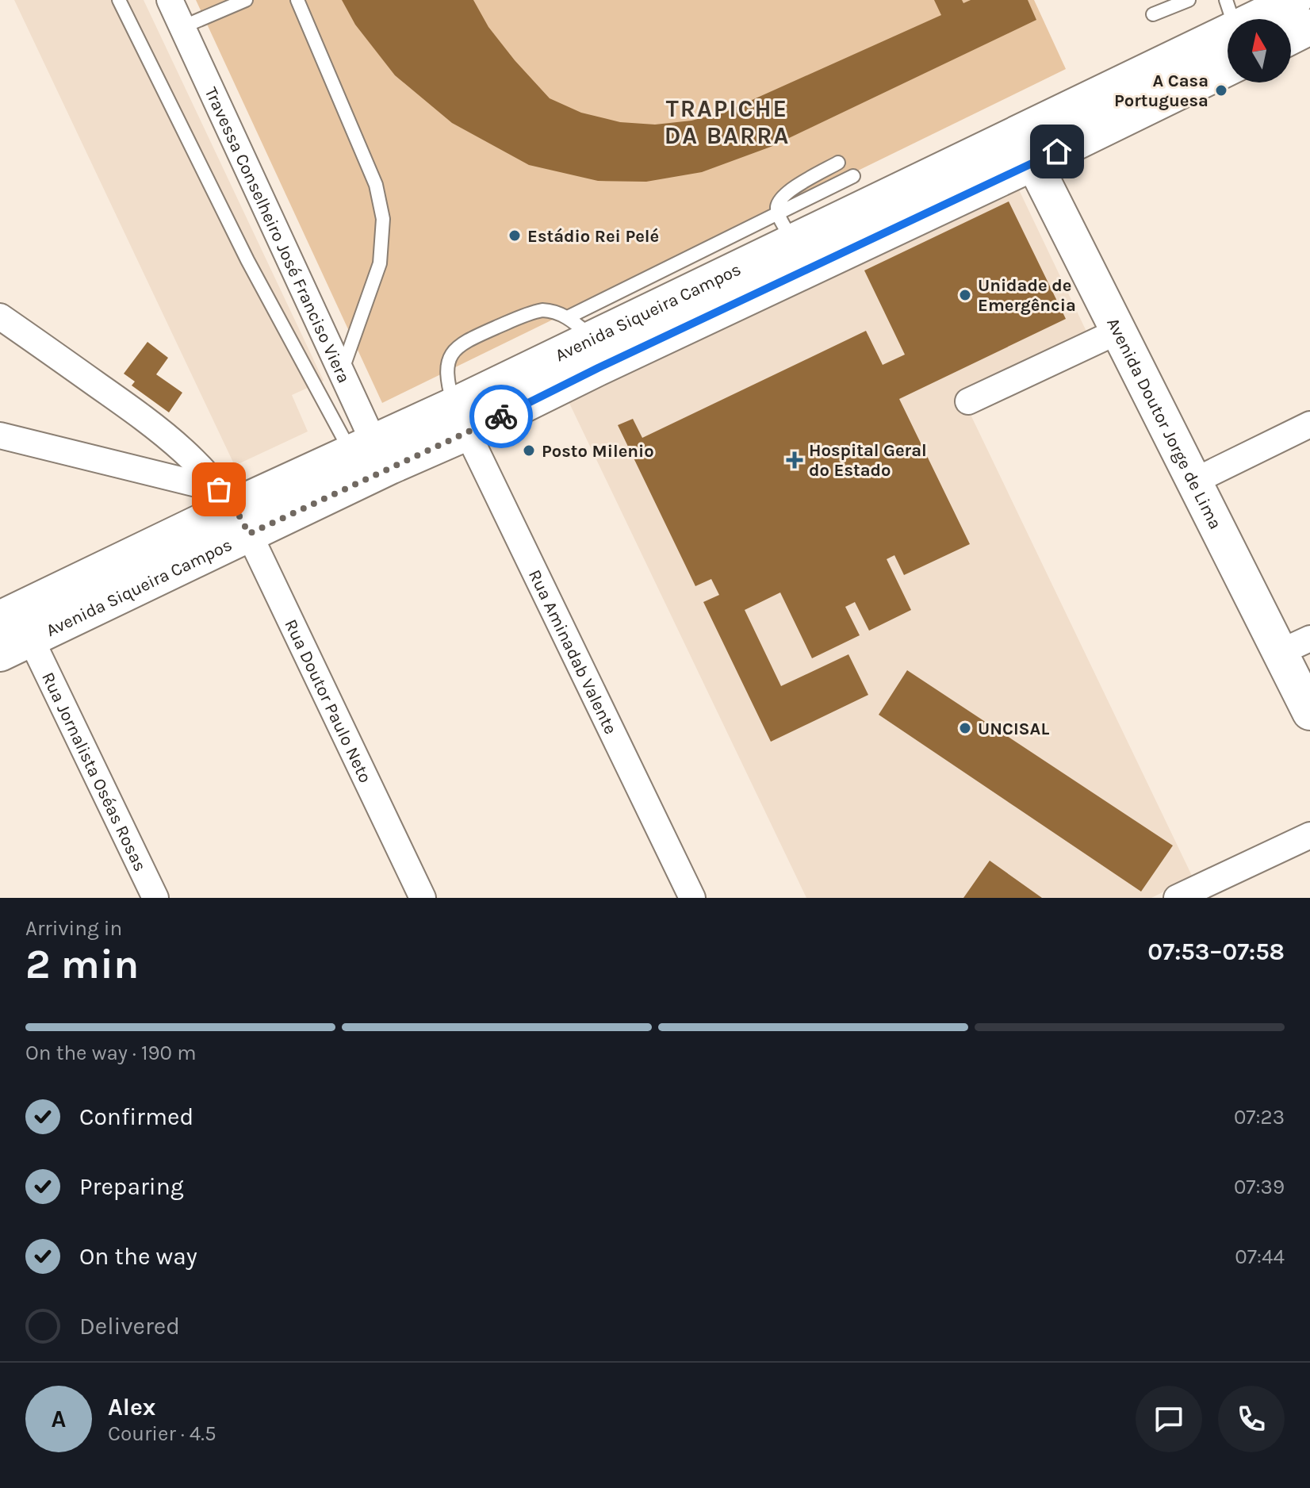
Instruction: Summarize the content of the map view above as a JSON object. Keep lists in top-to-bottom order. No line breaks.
{"streets":{"main road":["Avenida Siqueira Campos","Avenida Doutor Jorge de Lima"],"street":["Travessa Conselheiro José Franciso Viera","Rua Aminadab Valente","Rua Doutor Paulo Neto","Rua Jornalista Oséas Rosas"]},"crossings":[["Travessa Conselheiro José Franciso Viera","Avenida Siqueira Campos"],["Avenida Siqueira Campos","Avenida Doutor Jorge de Lima"],["Avenida Siqueira Campos","Rua Aminadab Valente"],["Avenida Siqueira Campos","Rua Doutor Paulo Neto"],["Avenida Siqueira Campos","Rua Jornalista Oséas Rosas"]],"districts":["TRAPICHE DA BARRA"],"places":{"other":["A Casa Portuguesa","Estádio Rei Pelé","Unidade de Emergência","Posto Milenio","UNCISAL"],"health":["Hospital Geral do Estado"]},"north":"top","page":{"heading":["2 min","Arriving in","07:53–07:58"],"panel":["Alex","Courier · 4.5"],"bar":"On the way · 190 m","list":[["Confirmed","07:23"],["Preparing","07:39"],["On the way","07:44"],"Delivered"],"round":"A"}}
